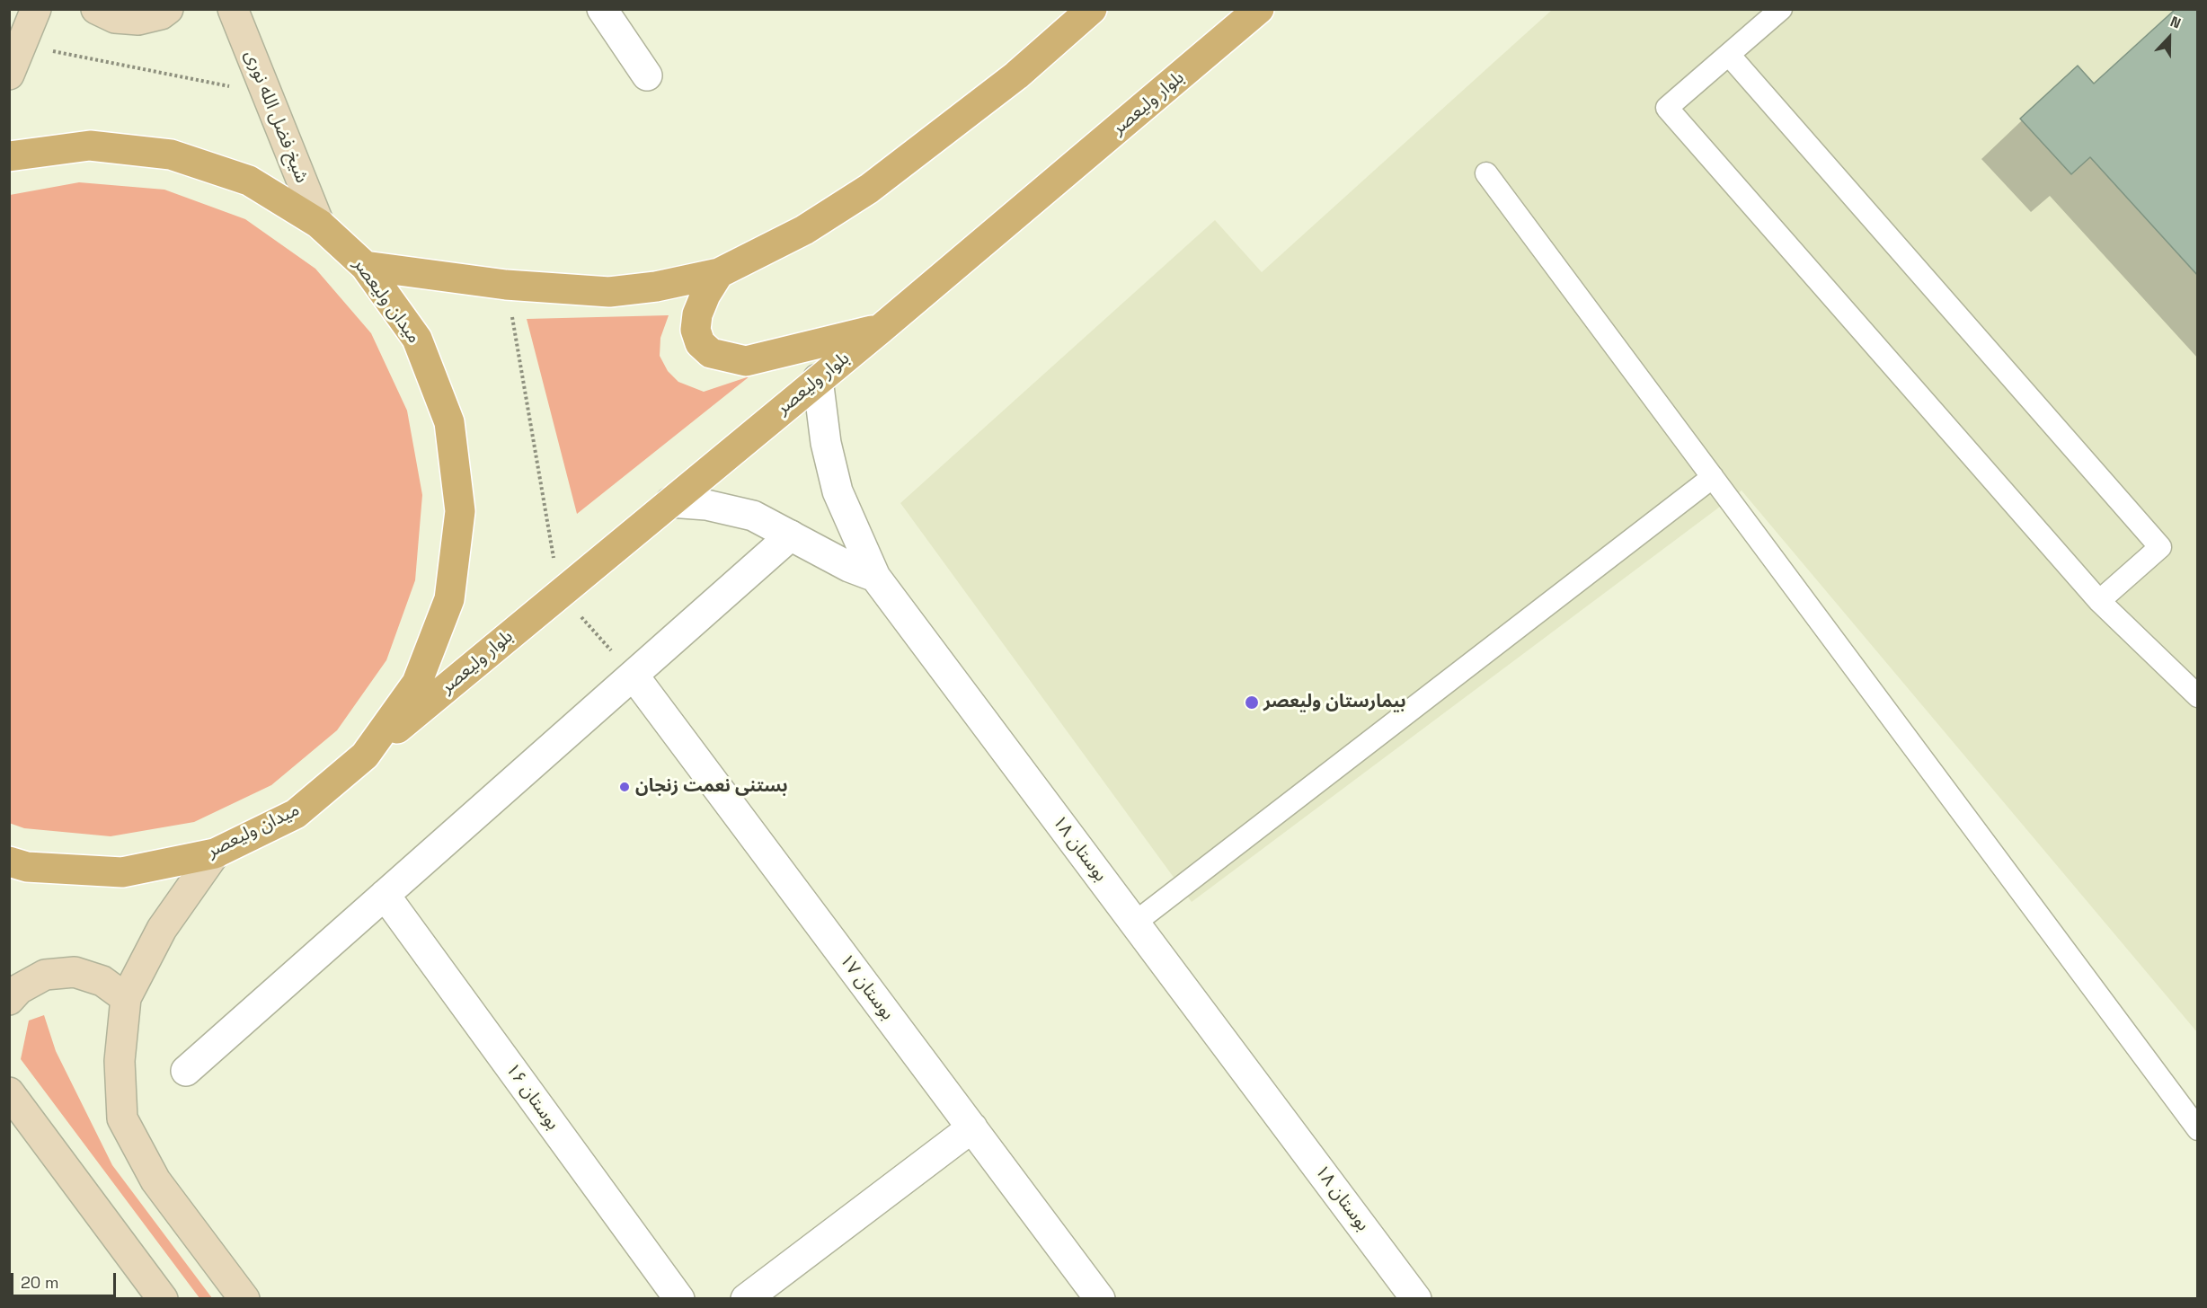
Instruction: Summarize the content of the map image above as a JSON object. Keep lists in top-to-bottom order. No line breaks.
{"streets":{"main road":["بلوار ولیعصر","شیخ فضل الله نوری","میدان ولیعصر"],"street":["بوستان ۱۸","بوستان ۱۷","بوستان ۱۶"]},"crossings":[["بلوار ولیعصر","میدان ولیعصر"],["بلوار ولیعصر","بوستان ۱۸"],["شیخ فضل الله نوری","میدان ولیعصر"]],"places":["بیمارستان ولیعصر","بستنی نعمت زنجان"],"scale_bar":"20 m","north":"top"}
